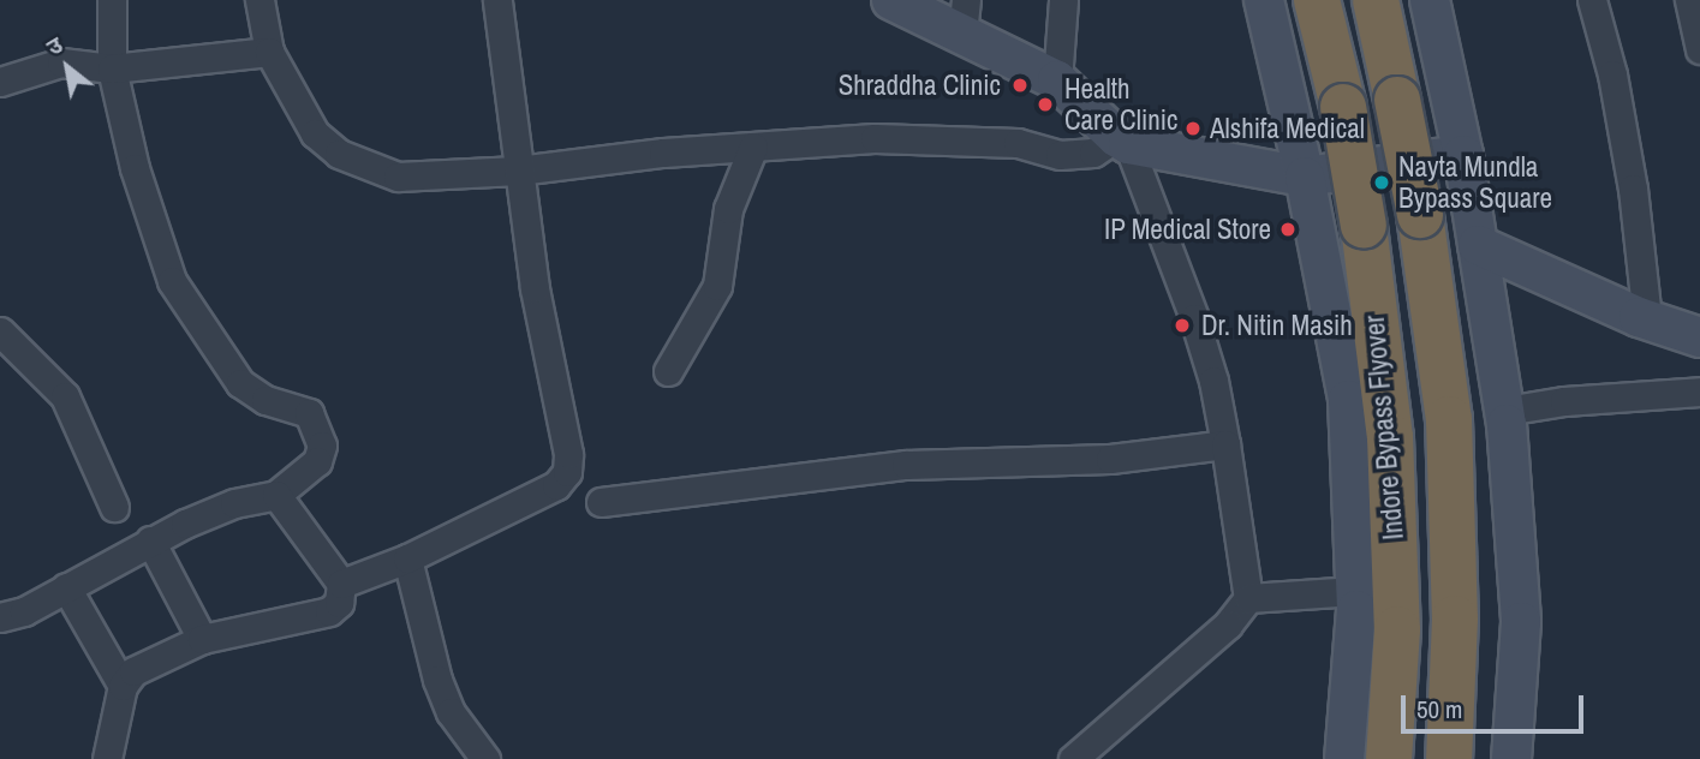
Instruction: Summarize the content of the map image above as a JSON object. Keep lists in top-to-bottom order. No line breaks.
{"streets":{"highway":["Indore Bypass Flyover"]},"places":["Shraddha Clinic","Health Care Clinic","Alshifa Medical","Nayta Mundla Bypass Square","IP Medical Store","Dr. Nitin Masih"],"scale_bar":"50 m","north":"top left"}
